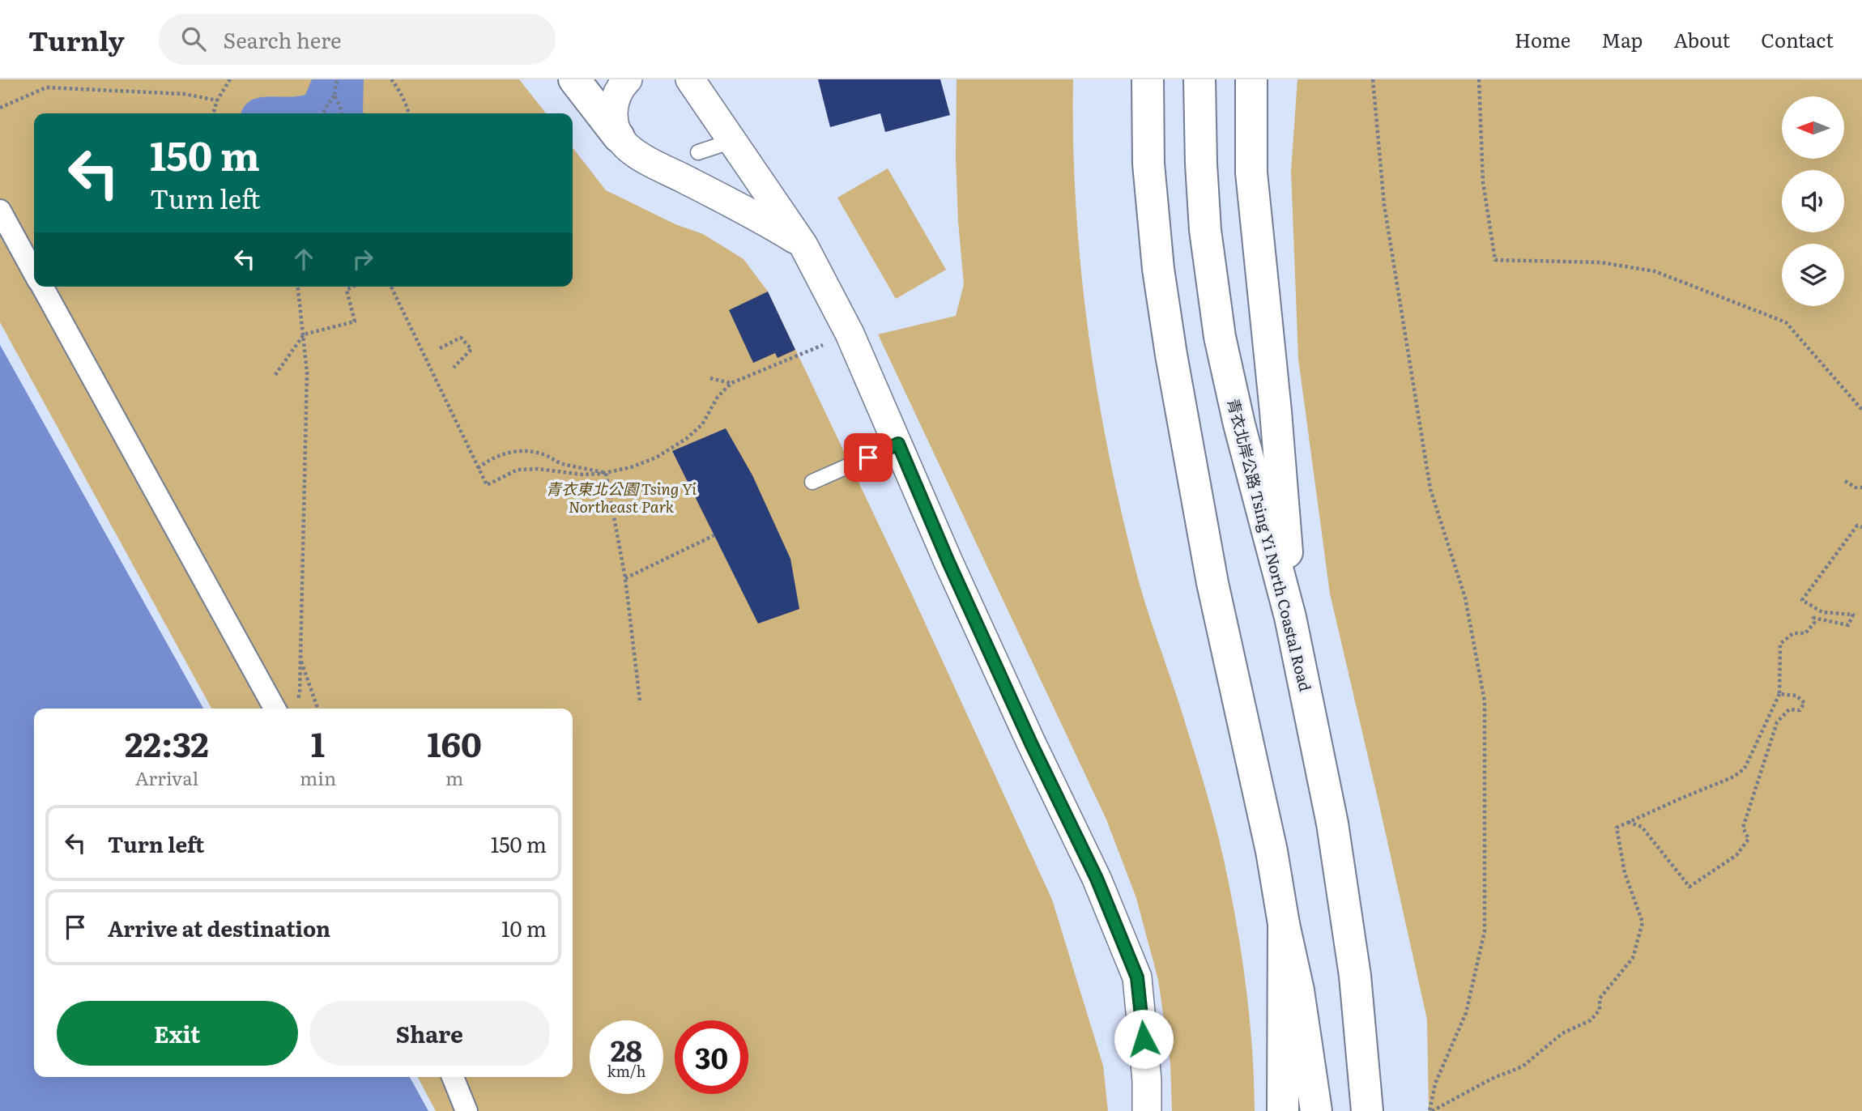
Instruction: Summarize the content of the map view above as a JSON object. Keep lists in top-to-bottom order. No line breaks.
{"streets":{"main road":["青衣北岸公路 Tsing Yi North Coastal Road"]},"parks":["青衣東北公園 Tsing Yi Northeast Park"],"north":"left","page":{"header":"Turnly","search":"Search here","nav":["Home","Map","About","Contact"],"turn":["150 m","Turn left"],"eta":["22:32","Arrival","1","min","160","m"],"list":[{"name":"Turn left","value":"150 m"},{"name":"Arrive at destination","value":"10 m"}],"buttons":["Exit","Share"],"speed":"28 km/h","limit":"30"}}
